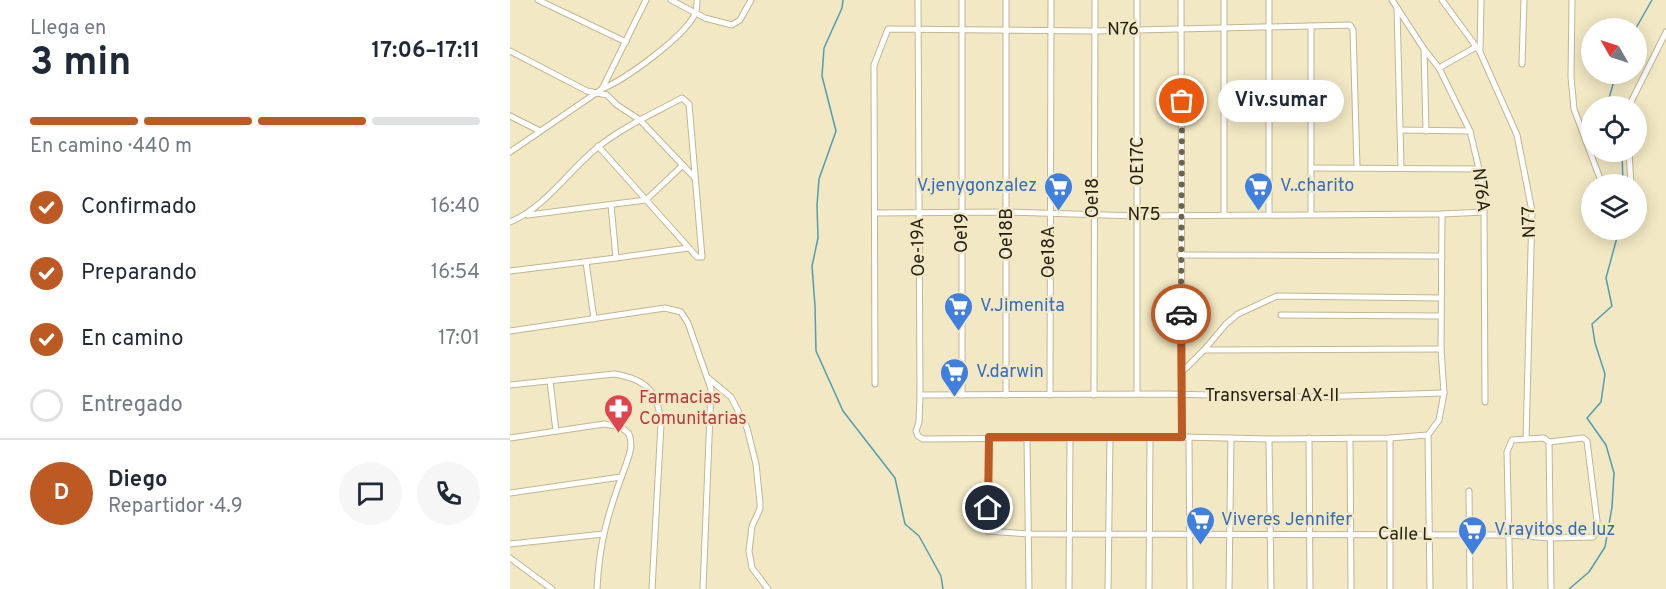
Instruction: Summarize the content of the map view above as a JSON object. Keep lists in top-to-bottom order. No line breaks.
{"streets":{"street":["N76","0E17C","N76A","Oe18","N75","N77","Oe19","Oe18B","Oe-19A","Oe18A","Transversal AX-II","Calle L"]},"crossings":[["N76","0E17C"],["N76","Oe18"],["N76","N75"],["N76","Oe19"],["N76","Oe18B"],["N76","Oe-19A"],["N76","Oe18A"],["0E17C","N75"],["0E17C","Transversal AX-II"],["N76A","N75"],["Oe18","N75"],["Oe18","Transversal AX-II"],["N75","Oe19"],["N75","Oe18B"],["N75","Oe-19A"],["N75","Oe18A"],["Oe19","Transversal AX-II"],["Oe18B","Transversal AX-II"],["Oe-19A","Transversal AX-II"],["Oe18A","Transversal AX-II"]],"places":{"other":["Viv.sumar"],"supermarket":["V.jenygonzalez","V..charito","V.Jimenita","V.darwin","Viveres Jennifer","V.rayitos de luz"],"pharmacy":["Farmacias Comunitarias"]},"north":"top left","page":{"heading":["3 min","Llega en","17:06–17:11"],"panel":["Diego","Repartidor · 4.9"],"bubble":"Viv.sumar","bar":"En camino · 440 m","list":[["Confirmado","16:40"],["Preparando","16:54"],["En camino","17:01"],"Entregado"],"round":"D"}}
